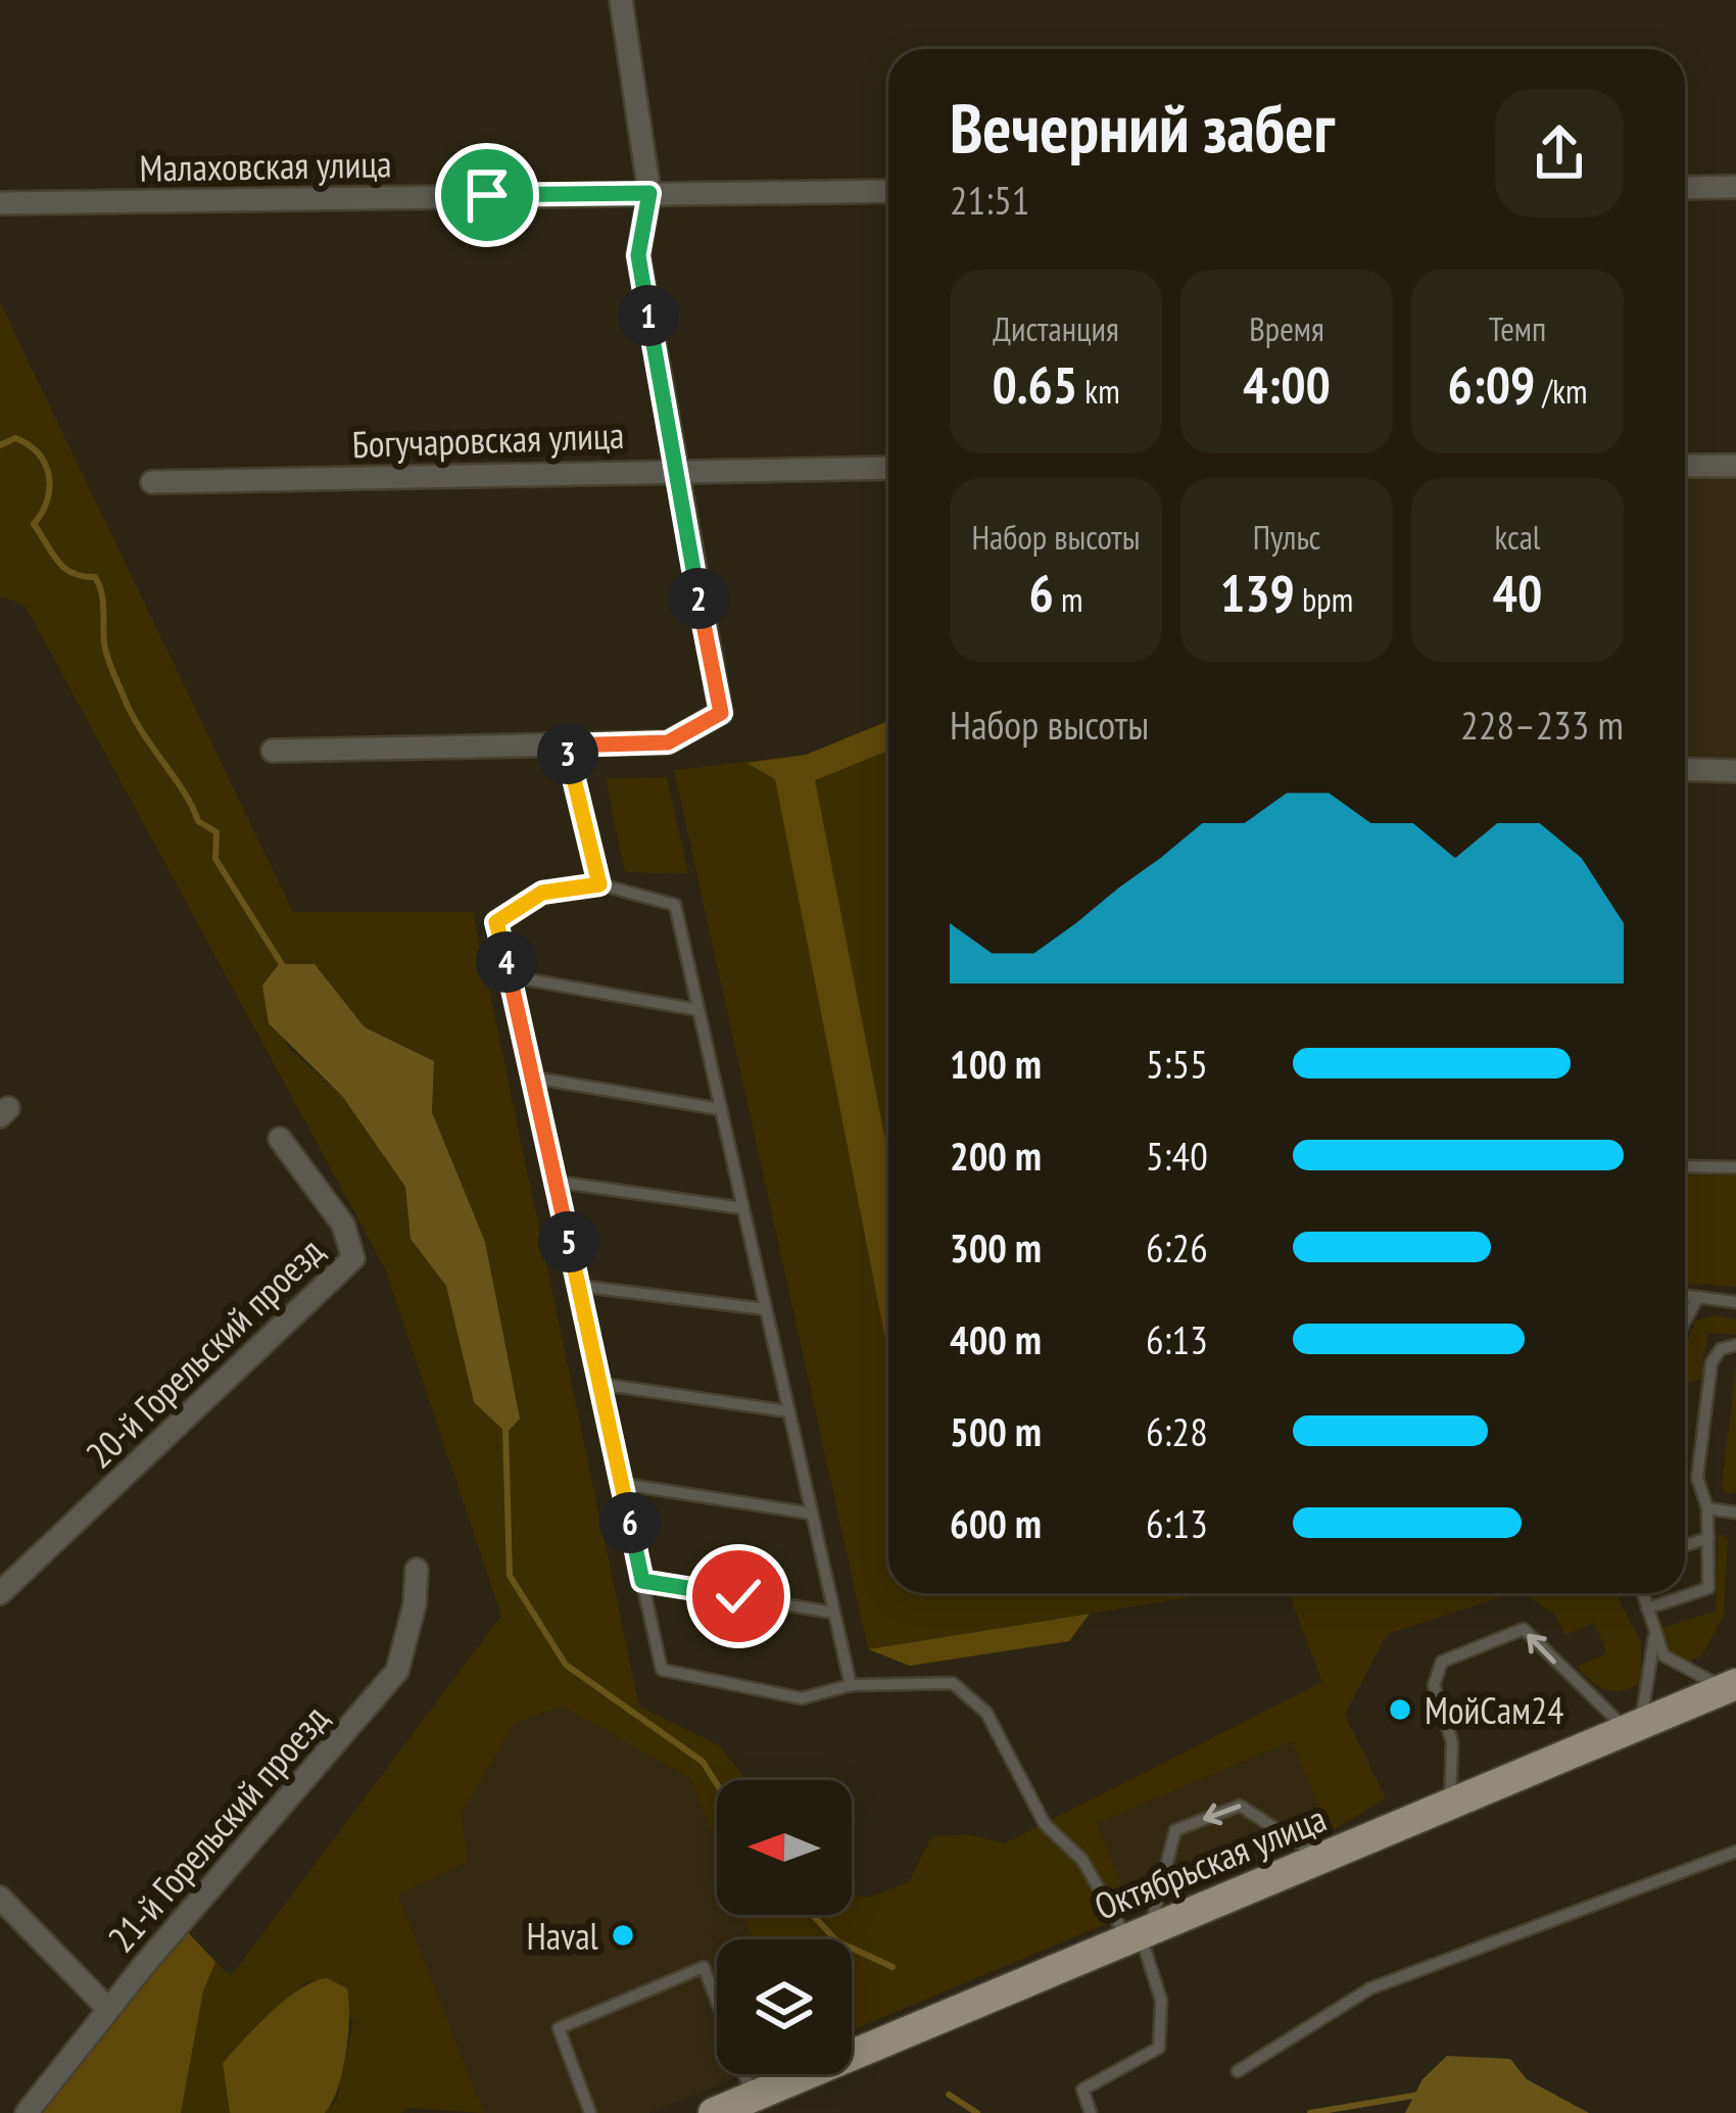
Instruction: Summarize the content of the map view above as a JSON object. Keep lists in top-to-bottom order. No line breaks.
{"streets":{"main road":["Октябрьская улица"],"street":["Малаховская улица","Богучаровская улица","20-й Горельский проезд","21-й Горельский проезд"]},"places":["МойСам24","Haval"],"north":"left","page":{"heading":["Вечерний забег","21:51"],"stats":[["Дистанция","0.65 km"],["Время","4:00"],["Темп","6:09 /km"],["Набор высоты","6 m"],["Пульс","139 bpm"],["kcal","40"]],"pins":["1","2","3","4","5","6"],"chart":["Набор высоты","228–233 m"],"list":[{"name":"100 m","note":"5:55"},{"name":"200 m","note":"5:40"},{"name":"300 m","note":"6:26"},{"name":"400 m","note":"6:13"},{"name":"500 m","note":"6:28"},{"name":"600 m","note":"6:13"}]}}
